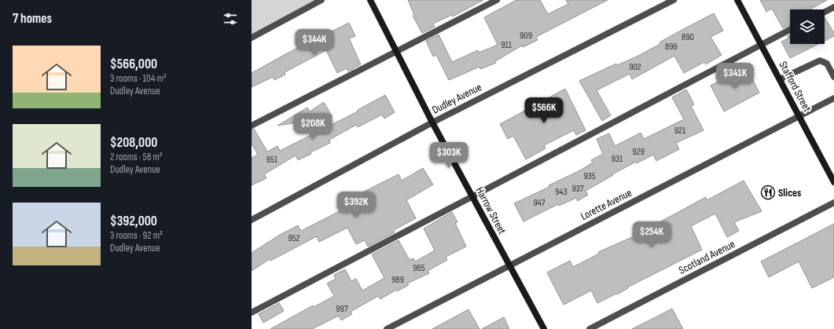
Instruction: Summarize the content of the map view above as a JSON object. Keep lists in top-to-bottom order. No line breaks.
{"streets":{"street":["Stafford Street","Dudley Avenue","Lorette Avenue","Harrow Street","Scotland Avenue"]},"crossings":[["Stafford Street","Lorette Avenue"],["Dudley Avenue","Harrow Street"],["Lorette Avenue","Harrow Street"]],"places":{"restaurant":["Slices"]},"house_numbers":["909","890","911","896","902","921","929","931","951","935","937","943","947","952","985","989","997"],"page":{"heading":"7 homes","price":["$344K","$341K","$566K","$208K","$303K","$392K","$254K"],"list":[{"name":"$566,000","note":"3 rooms · 104 m² · Dudley Avenue"},{"name":"$208,000","note":"2 rooms · 58 m² · Dudley Avenue"},{"name":"$392,000","note":"3 rooms · 92 m² · Dudley Avenue"}]}}
